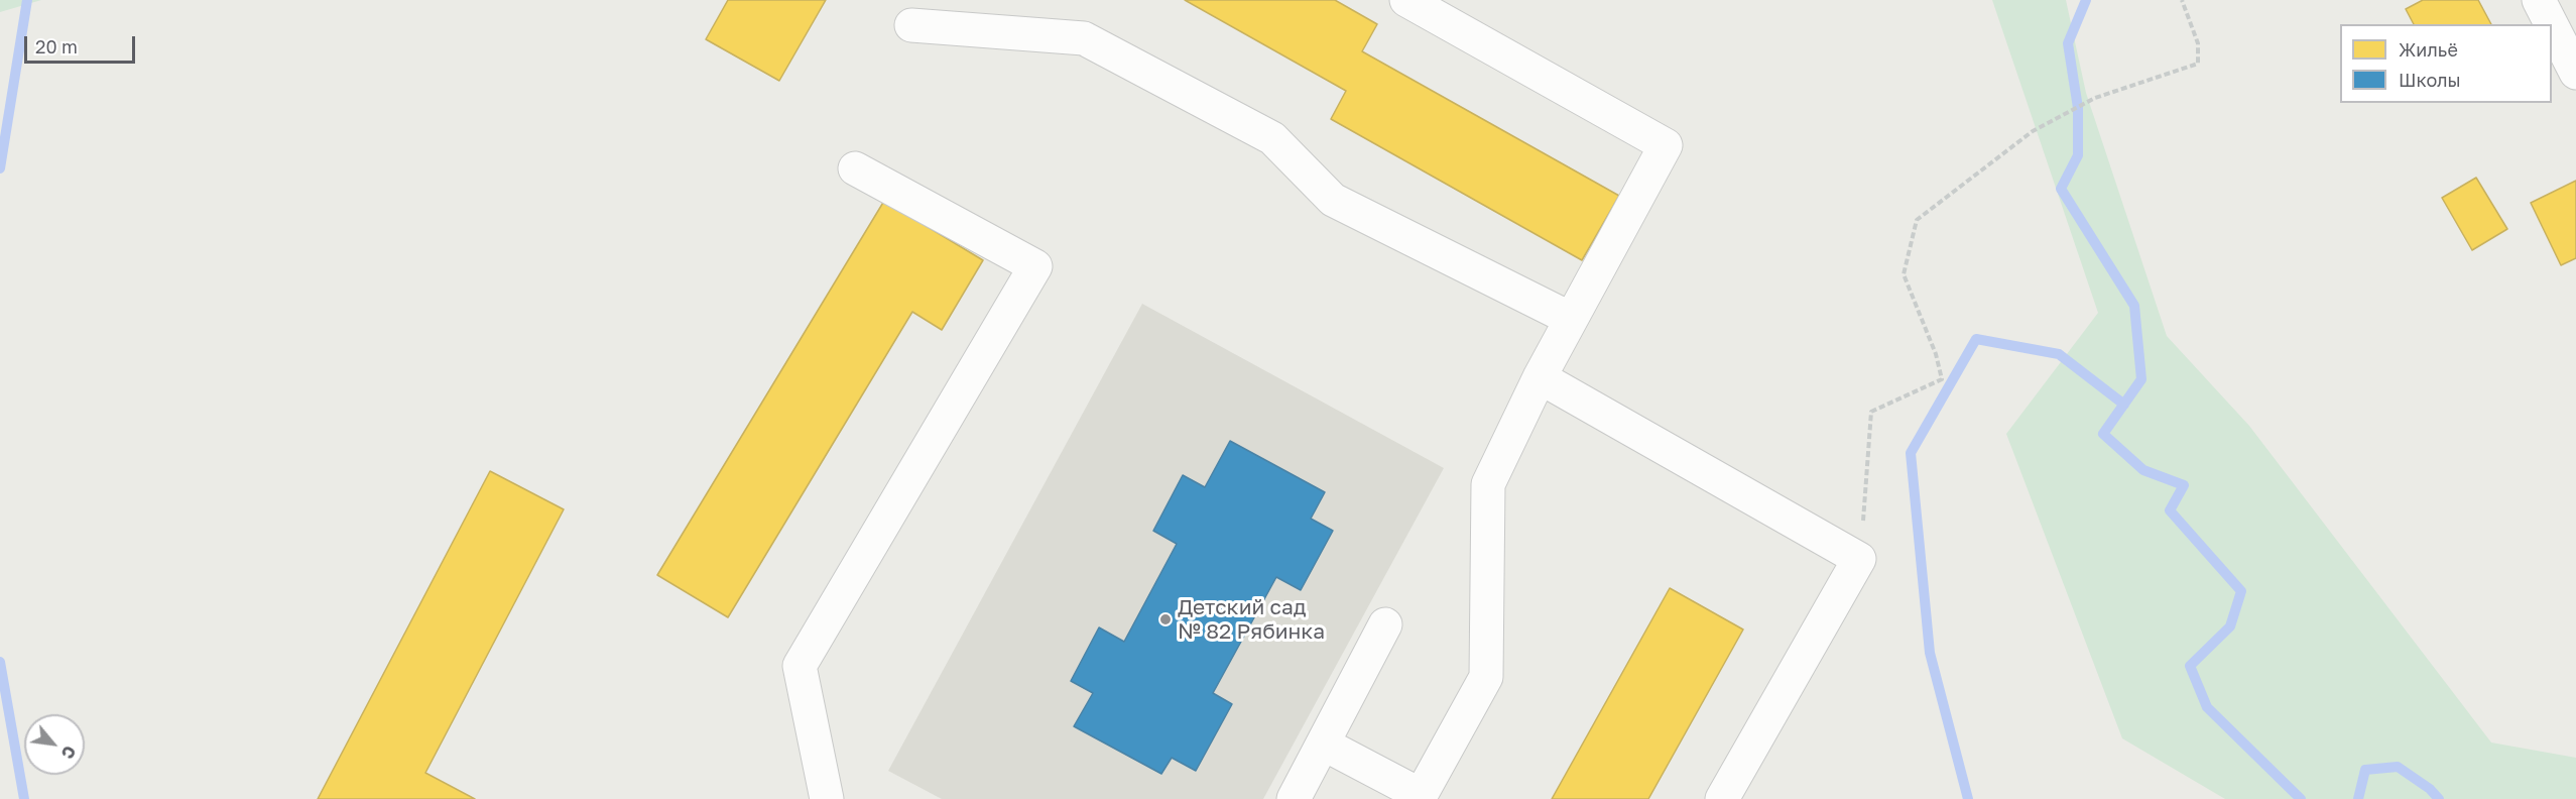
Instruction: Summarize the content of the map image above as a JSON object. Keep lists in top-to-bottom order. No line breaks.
{"places":["Детский сад № 82 Рябинка"],"legend":["Жильё","Школы"],"scale_bar":"20 m","north":"bottom right"}
